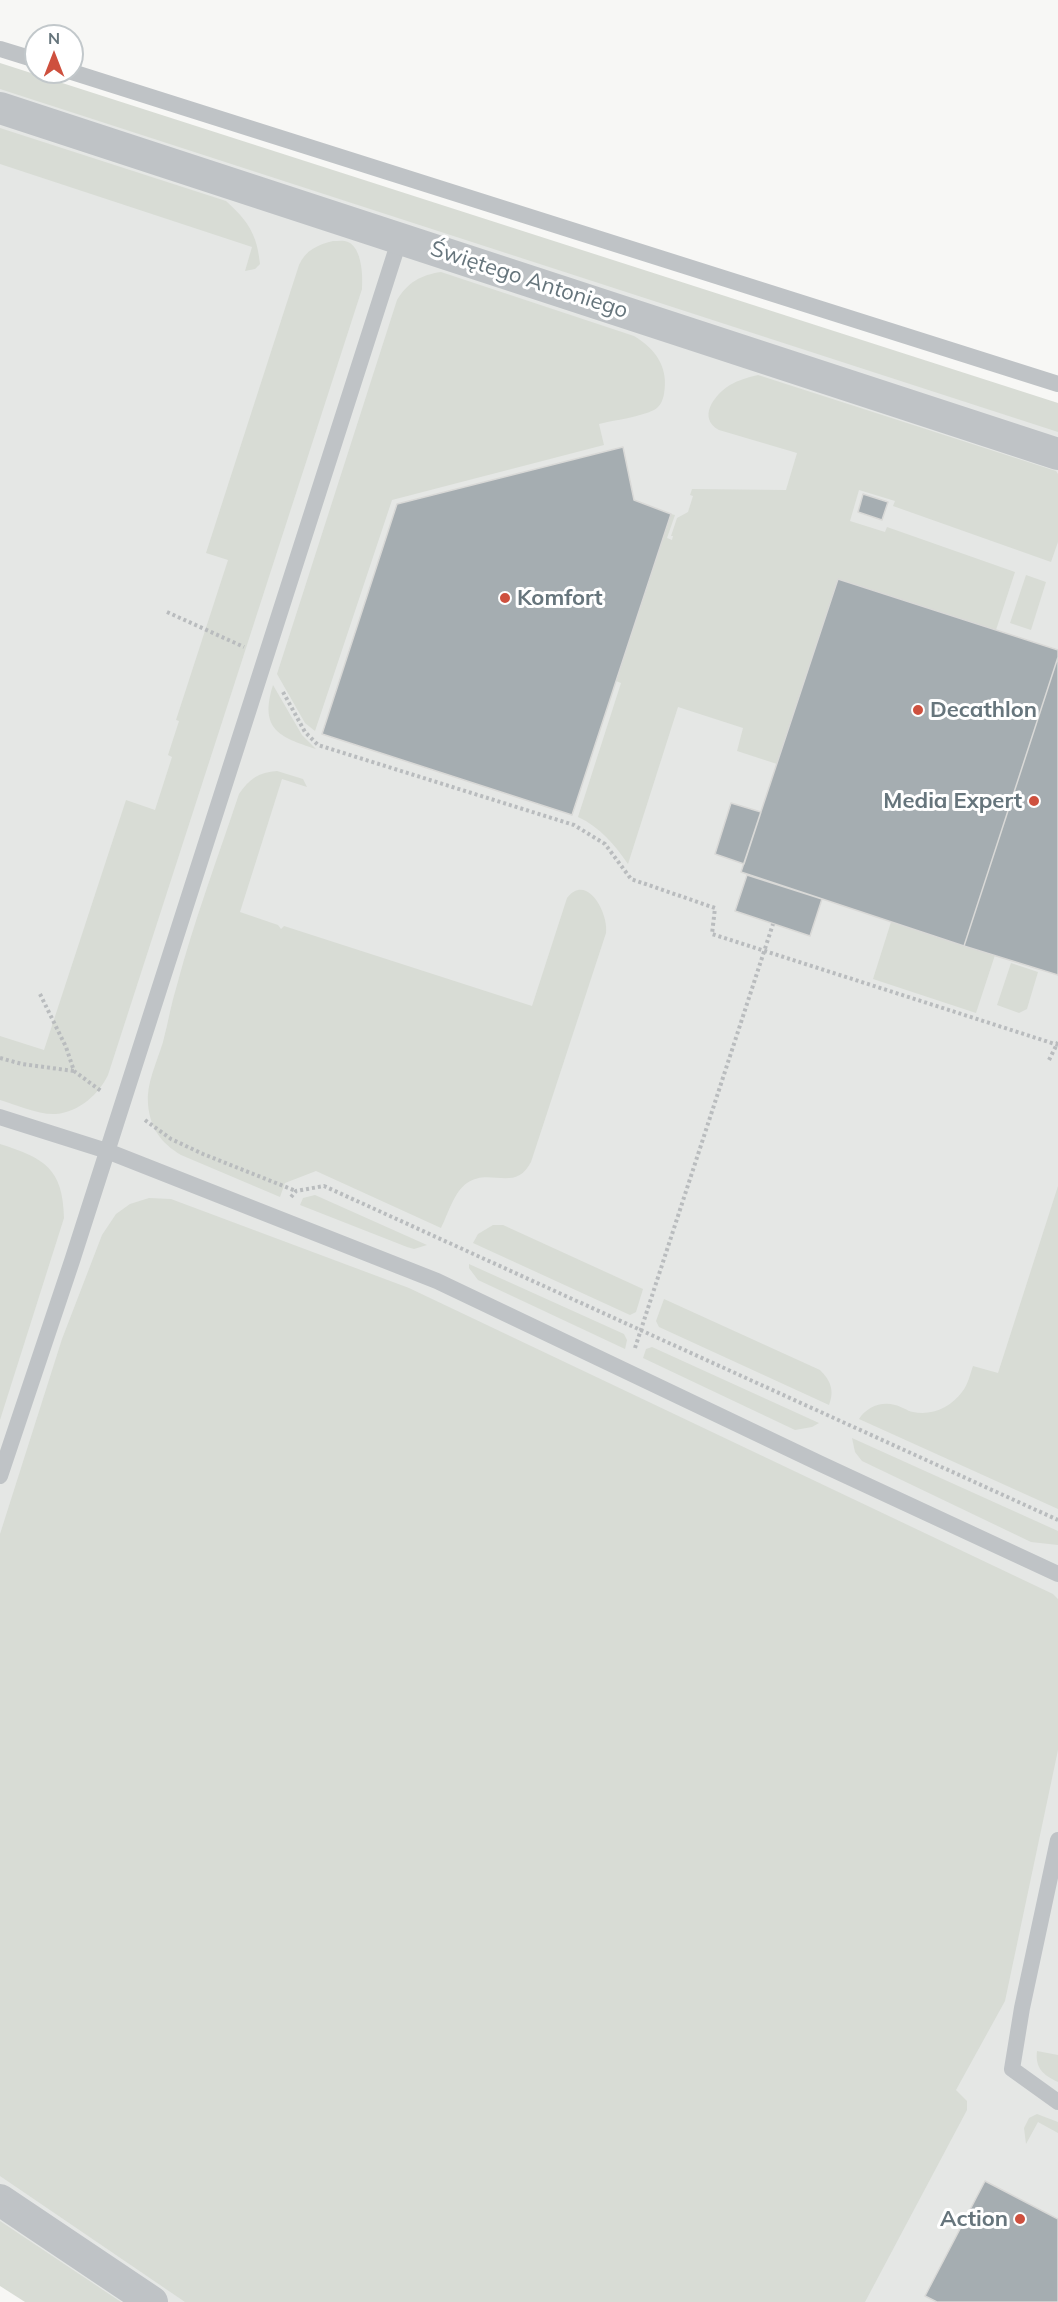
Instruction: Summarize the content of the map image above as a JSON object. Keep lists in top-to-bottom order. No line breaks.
{"streets":{"street":["Świętego Antoniego"]},"places":["Komfort","Decathlon","Media Expert","Action"],"north":"top"}
